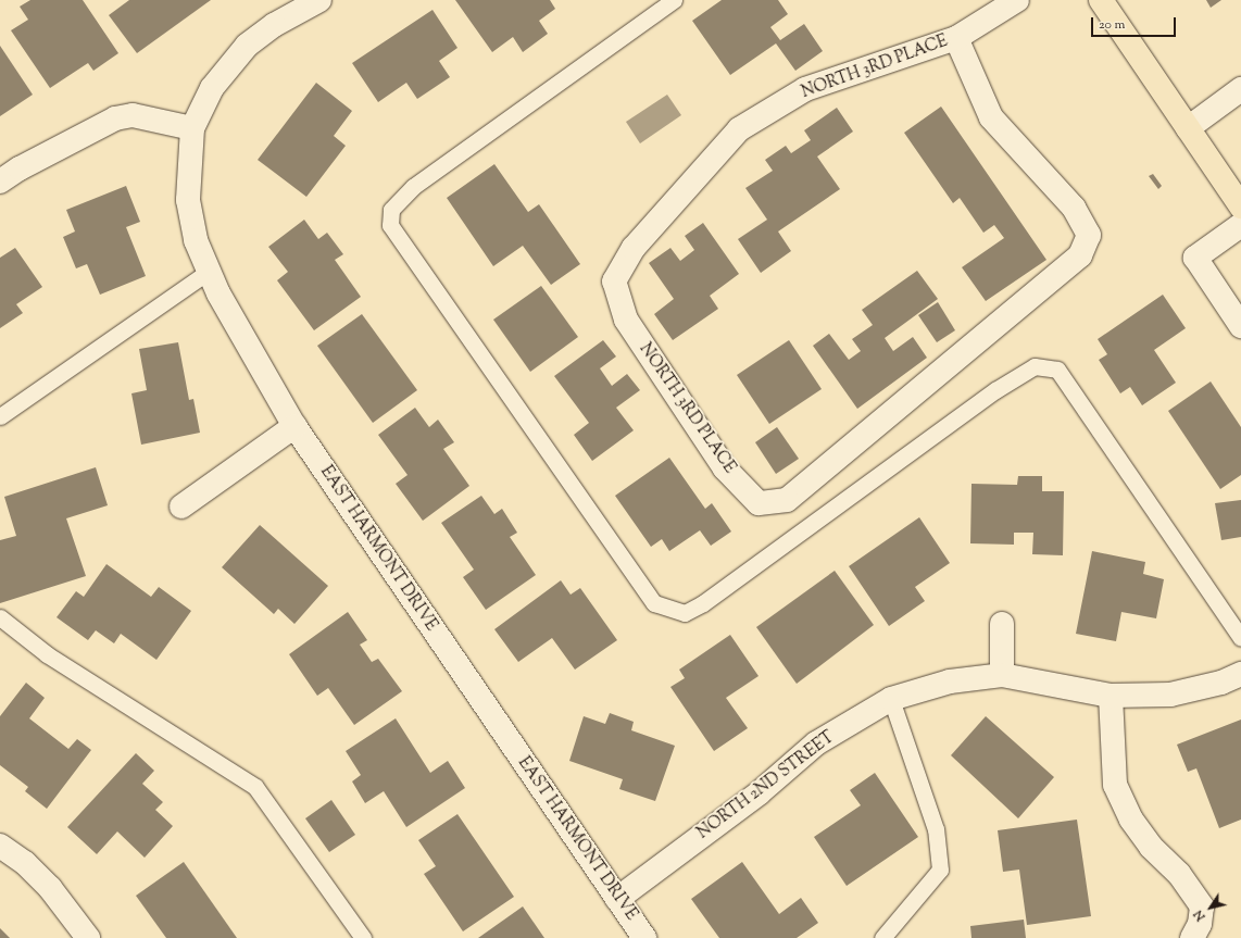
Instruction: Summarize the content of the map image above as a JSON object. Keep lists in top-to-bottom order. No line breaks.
{"streets":{"street":["NORTH 3RD PLACE","EAST HARMONT DRIVE","NORTH 2ND STREET"]},"crossings":[["EAST HARMONT DRIVE","NORTH 2ND STREET"]],"scale_bar":"20 m","north":"bottom left"}
